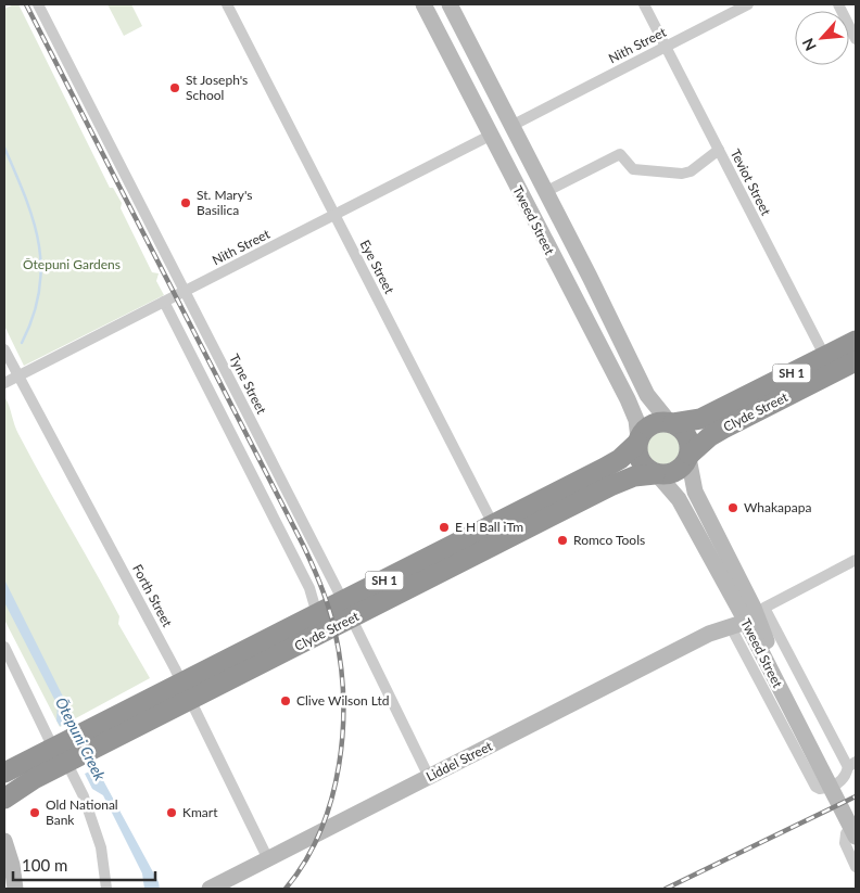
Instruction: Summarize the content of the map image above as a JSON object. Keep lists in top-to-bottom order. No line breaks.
{"streets":{"highway":["SH 1","Clyde Street"],"main road":["Tweed Street","Liddel Street"],"street":["Nith Street","Teviot Street","Eye Street","Tyne Street","Forth Street"]},"crossings":[["Nith Street","Teviot Street"],["Nith Street","Tweed Street"],["Nith Street","Eye Street"],["Nith Street","Tyne Street"],["Nith Street","Forth Street"],["Teviot Street","Clyde Street"],["Tweed Street","Clyde Street"],["Tweed Street","Liddel Street"],["Eye Street","Clyde Street"],["Tyne Street","Clyde Street"],["Tyne Street","Liddel Street"],["Clyde Street","Forth Street"],["Forth Street","Liddel Street"]],"water":["Ōtepuni Creek"],"parks":["Ōtepuni Gardens"],"places":["St Joseph's School","St. Mary's Basilica","Whakapapa","E H Ball iTm","Romco Tools","Clive Wilson Ltd","Old National Bank","Kmart"],"scale_bar":"100 m","north":"bottom left"}
